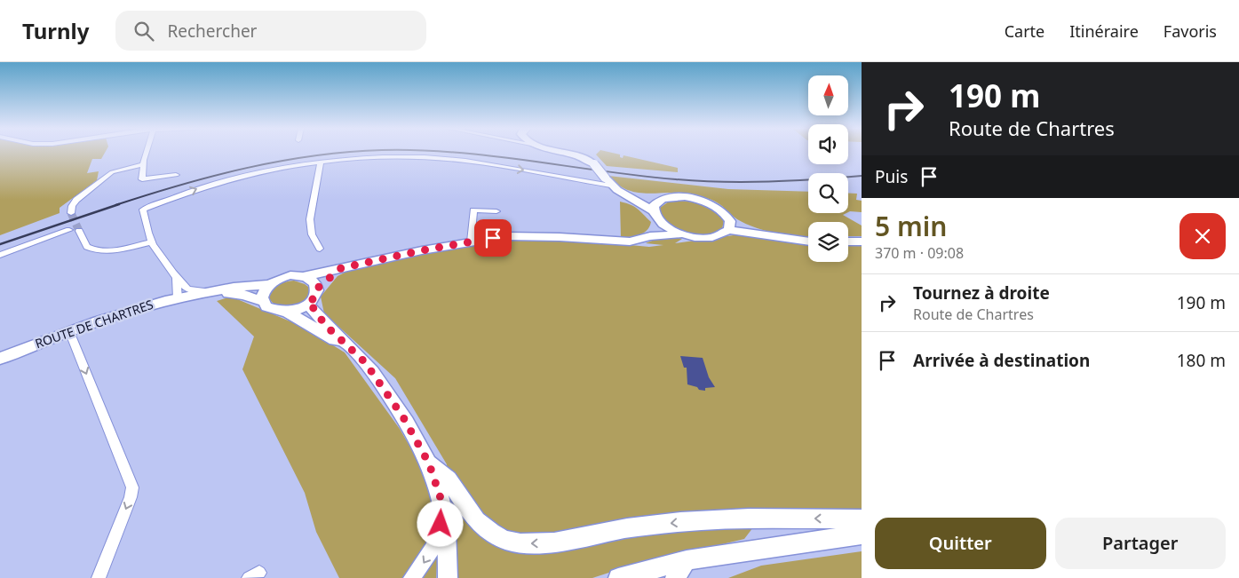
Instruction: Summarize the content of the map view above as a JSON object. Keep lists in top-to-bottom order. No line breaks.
{"streets":{"main road":["ROUTE DE CHARTRES"]},"north":"top","page":{"header":"Turnly","search":"Rechercher","nav":["Carte","Itinéraire","Favoris"],"turn":["190 m","Route de Chartres"],"then":"Puis","heading":["5 min","370 m · 09:08"],"list":[{"name":"Tournez à droite","note":"Route de Chartres","value":"190 m"},{"name":"Arrivée à destination","value":"180 m"}],"buttons":["Quitter","Partager"]}}
